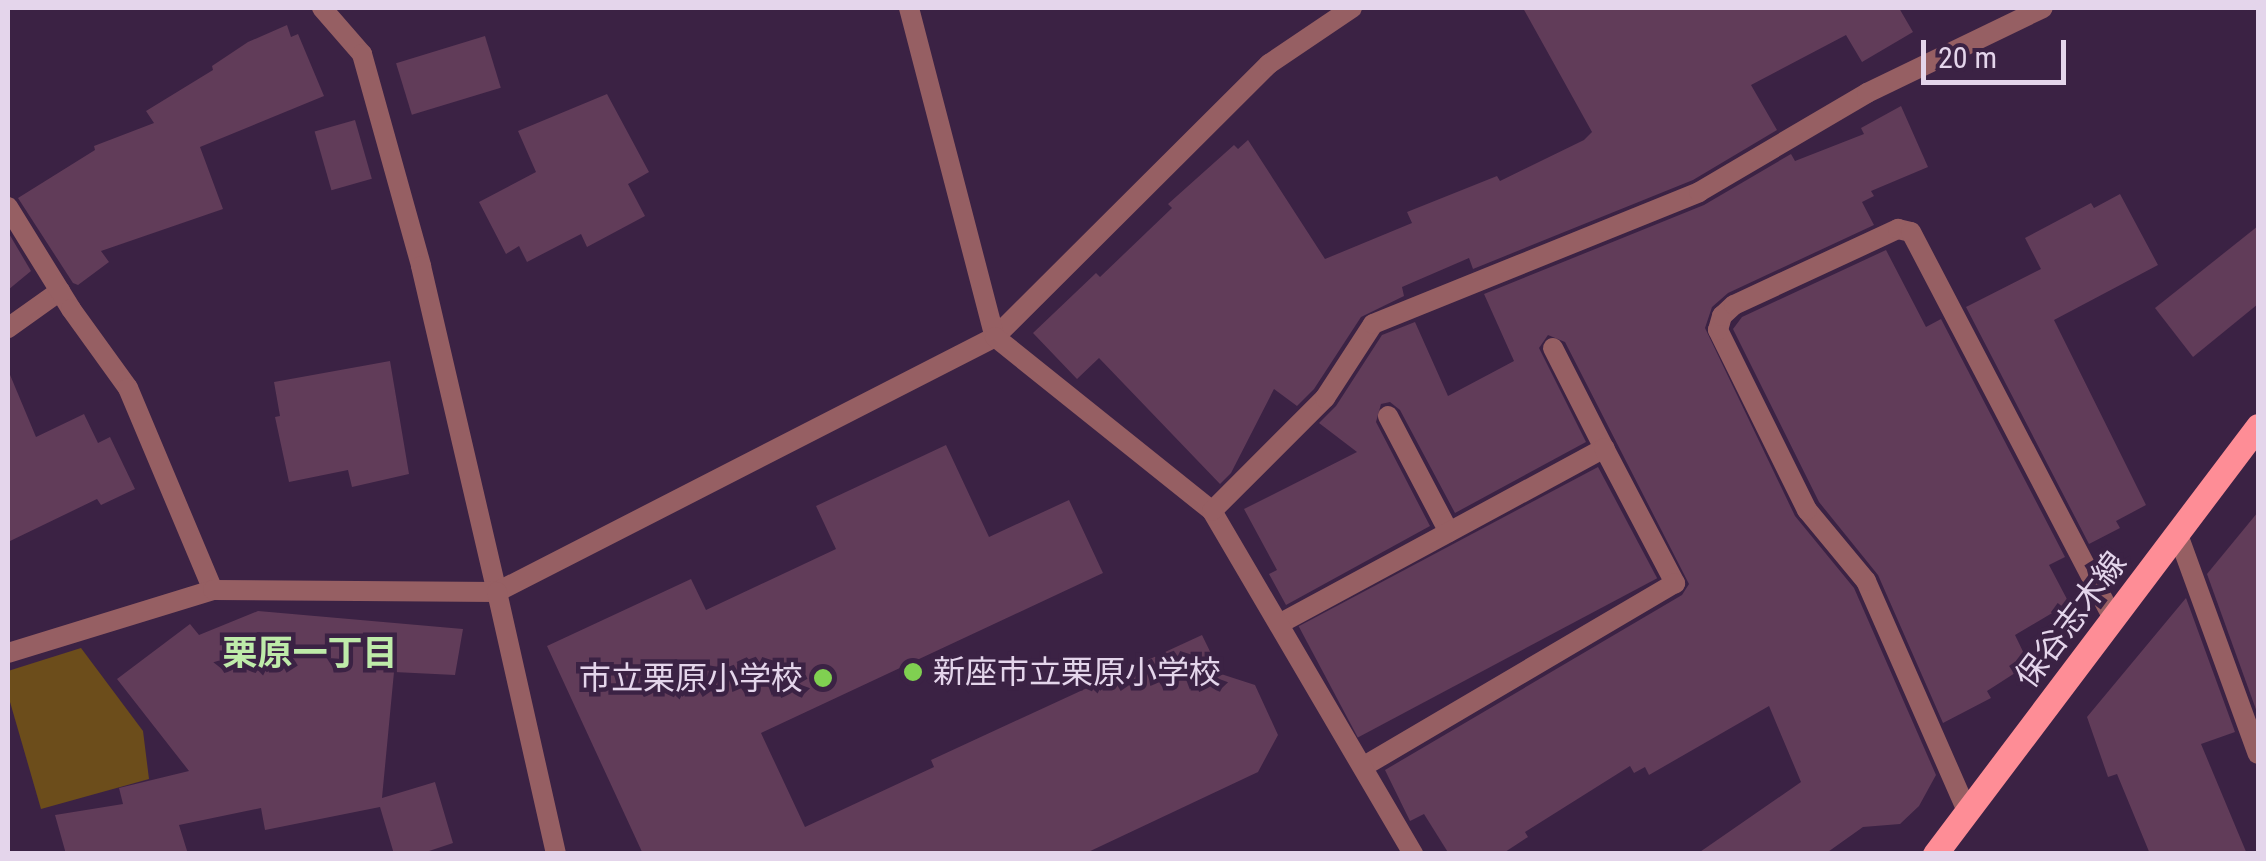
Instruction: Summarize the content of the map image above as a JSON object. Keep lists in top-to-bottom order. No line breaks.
{"streets":{"main road":["保谷志木線"]},"districts":["栗原一丁目"],"places":["新座市立栗原小学校","市立栗原小学校"],"scale_bar":"20 m"}
